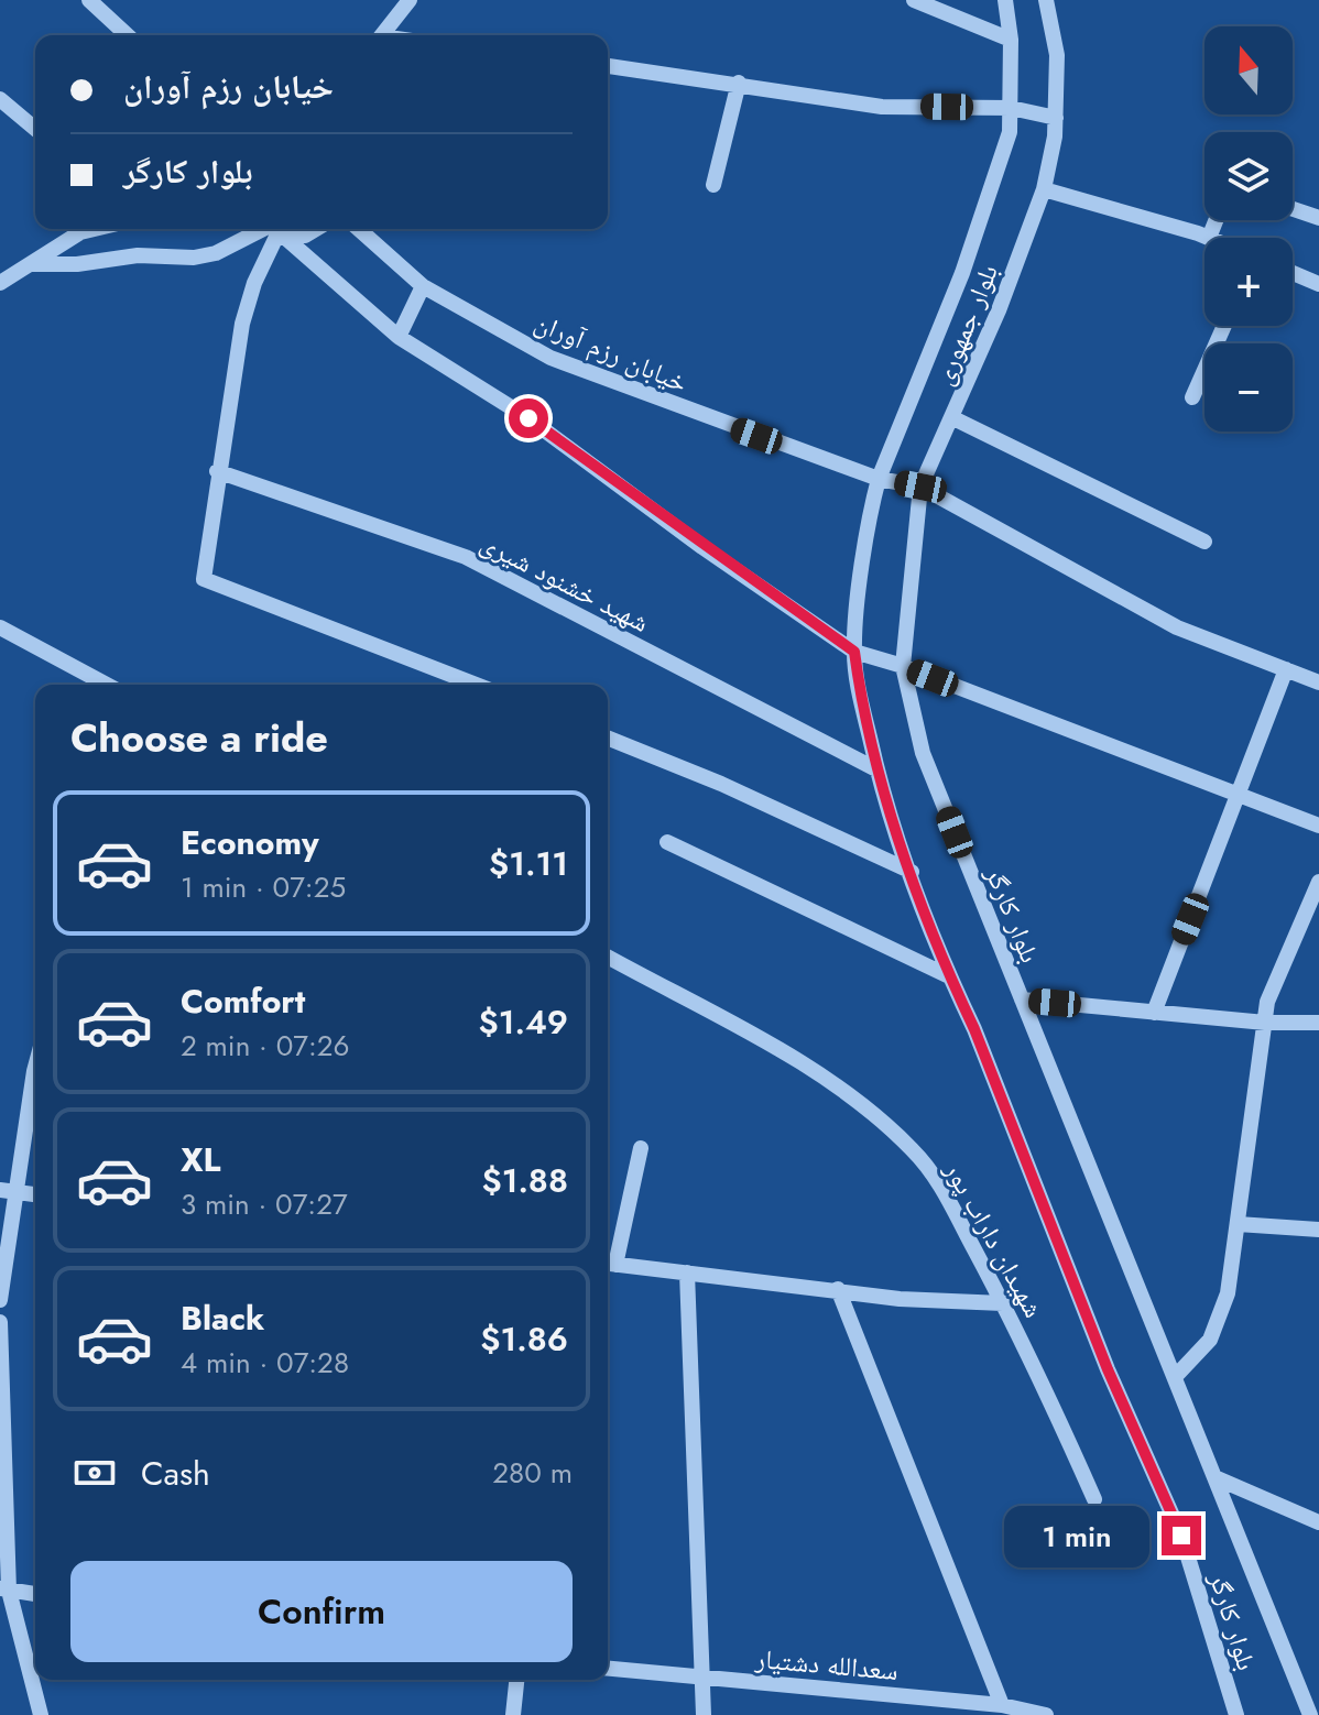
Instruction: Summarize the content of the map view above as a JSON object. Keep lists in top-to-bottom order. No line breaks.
{"streets":{"street":["بلوار جمهوری","خیابان رزم آوران","شهید خشنود شیری","بلوار کارگر","شهیدان داراب پور","سعدالله دشتیار"]},"crossings":[["بلوار جمهوری","خیابان رزم آوران"],["بلوار جمهوری","بلوار کارگر"],["شهید خشنود شیری","بلوار کارگر"]],"north":"top","page":{"map_buttons":["+","−"],"banner":["خیابان رزم آوران","بلوار کارگر"],"heading":"Choose a ride","list":[{"name":"Economy","note":"1 min · 07:25","value":"$1.11"},{"name":"Comfort","note":"2 min · 07:26","value":"$1.49"},{"name":"XL","note":"3 min · 07:27","value":"$1.88"},{"name":"Black","note":"4 min · 07:28","value":"$1.86"}],"pay":["Cash","280 m"],"bubble":"1 min","buttons":"Confirm"}}
